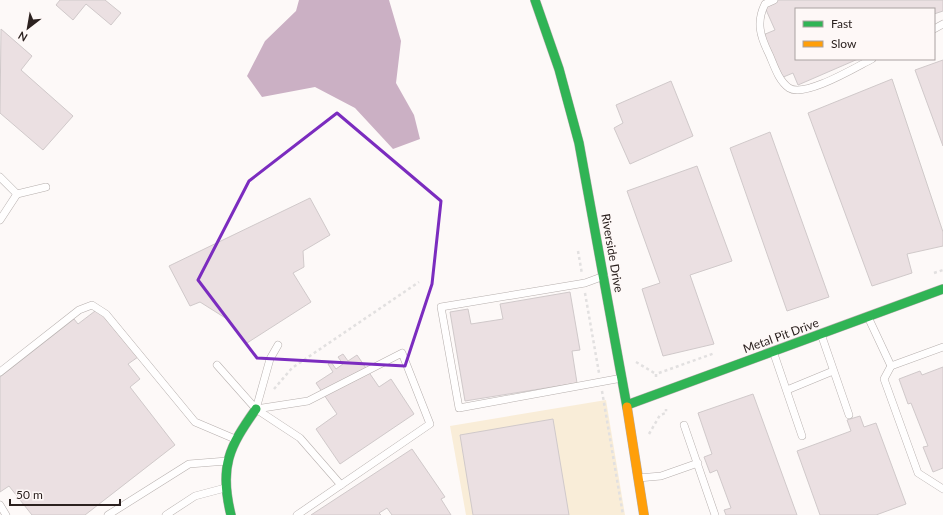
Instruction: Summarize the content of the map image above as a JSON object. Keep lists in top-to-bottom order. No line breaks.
{"streets":{"street":["Riverside Drive","Metal Pit Drive"]},"crossings":[["Riverside Drive","Metal Pit Drive"]],"legend":["Fast","Slow"],"scale_bar":"50 m","north":"bottom left"}
